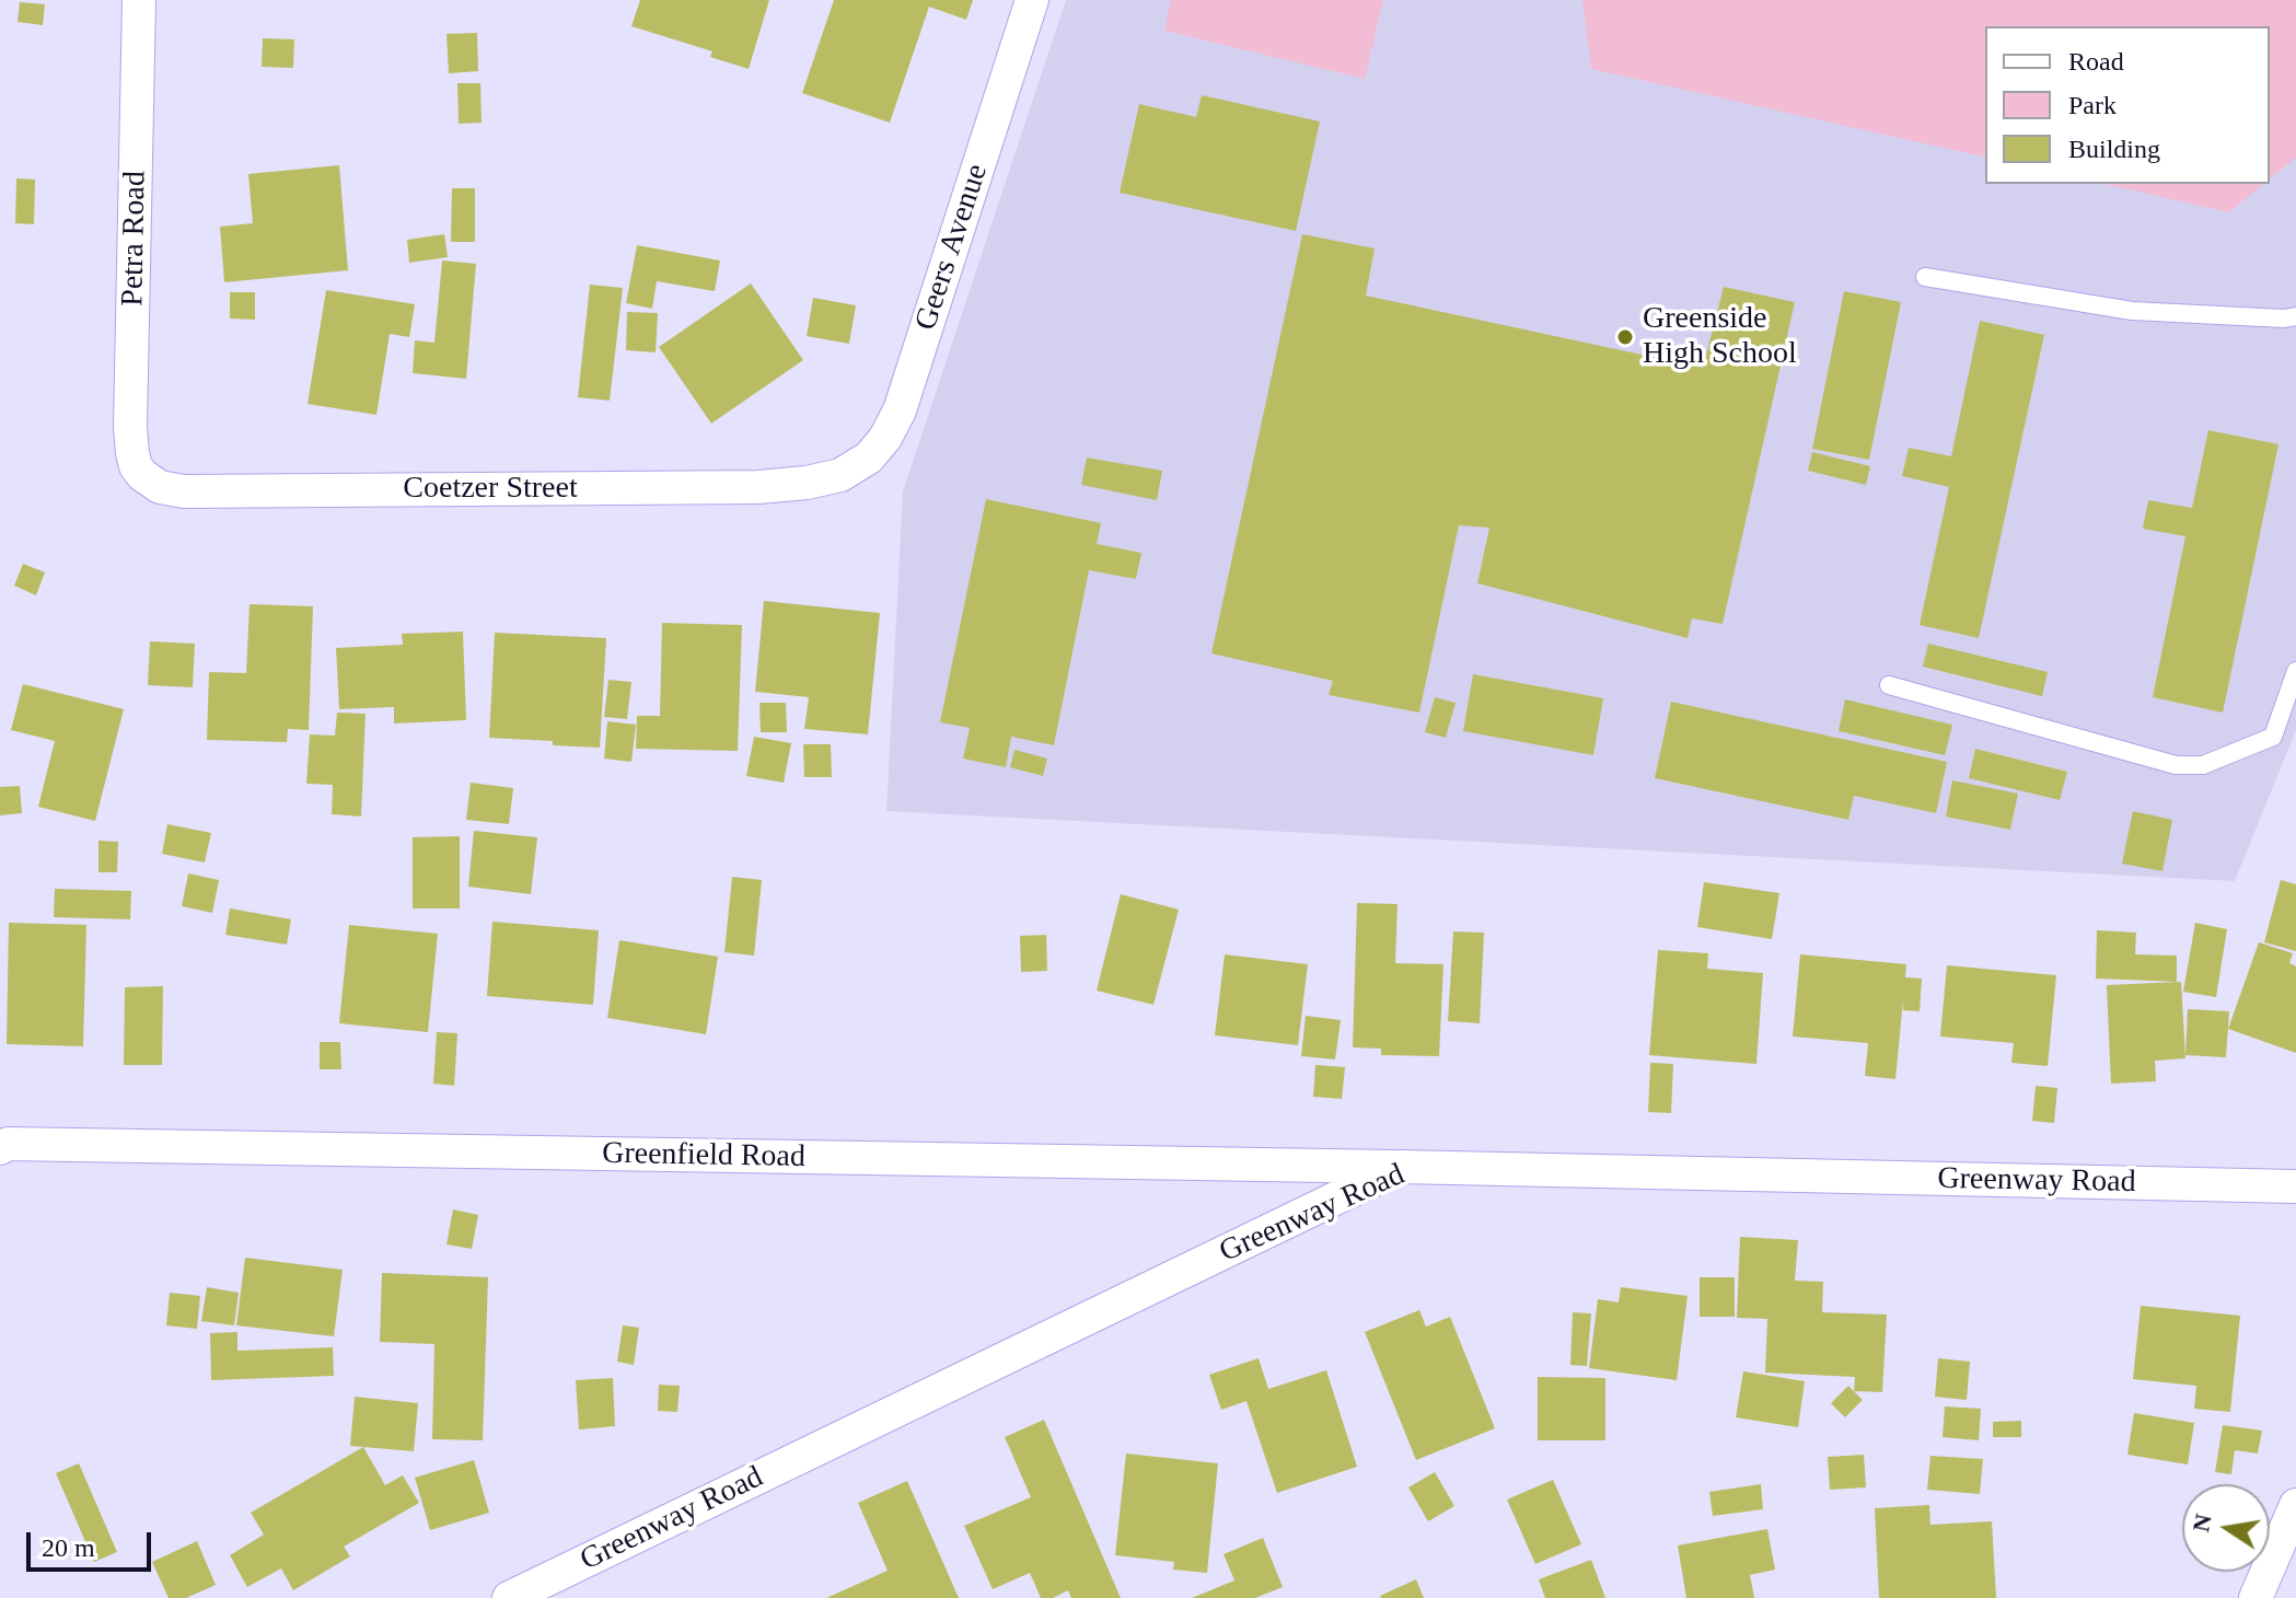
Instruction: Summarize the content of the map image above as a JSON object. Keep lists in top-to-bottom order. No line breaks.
{"streets":{"street":["Petra Road","Geers Avenue","Coetzer Street","Greenfield Road","Greenway Road"]},"crossings":[["Petra Road","Coetzer Street"],["Geers Avenue","Coetzer Street"],["Greenfield Road","Greenway Road"]],"places":["Greenside High School"],"legend":["Road","Park","Building"],"scale_bar":"20 m","north":"left"}
